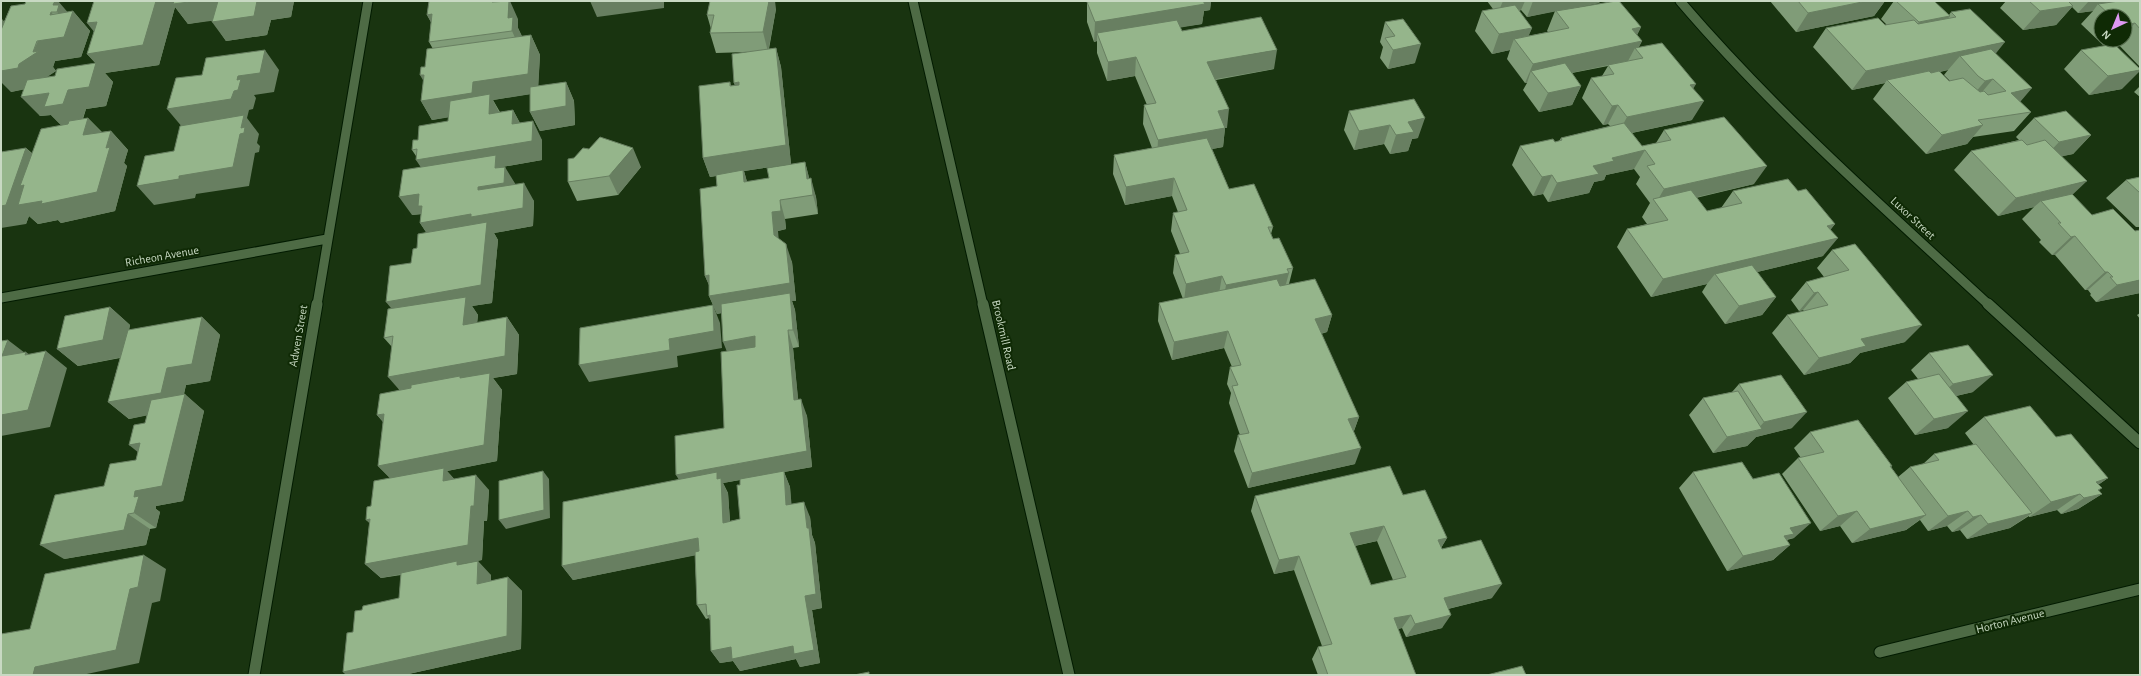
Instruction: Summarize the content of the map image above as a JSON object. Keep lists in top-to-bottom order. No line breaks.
{"streets":{"street":["Luxor Street","Richeon Avenue","Brookmill Road","Adwen Street","Horton Avenue"]},"crossings":[["Richeon Avenue","Adwen Street"]],"north":"bottom left"}
